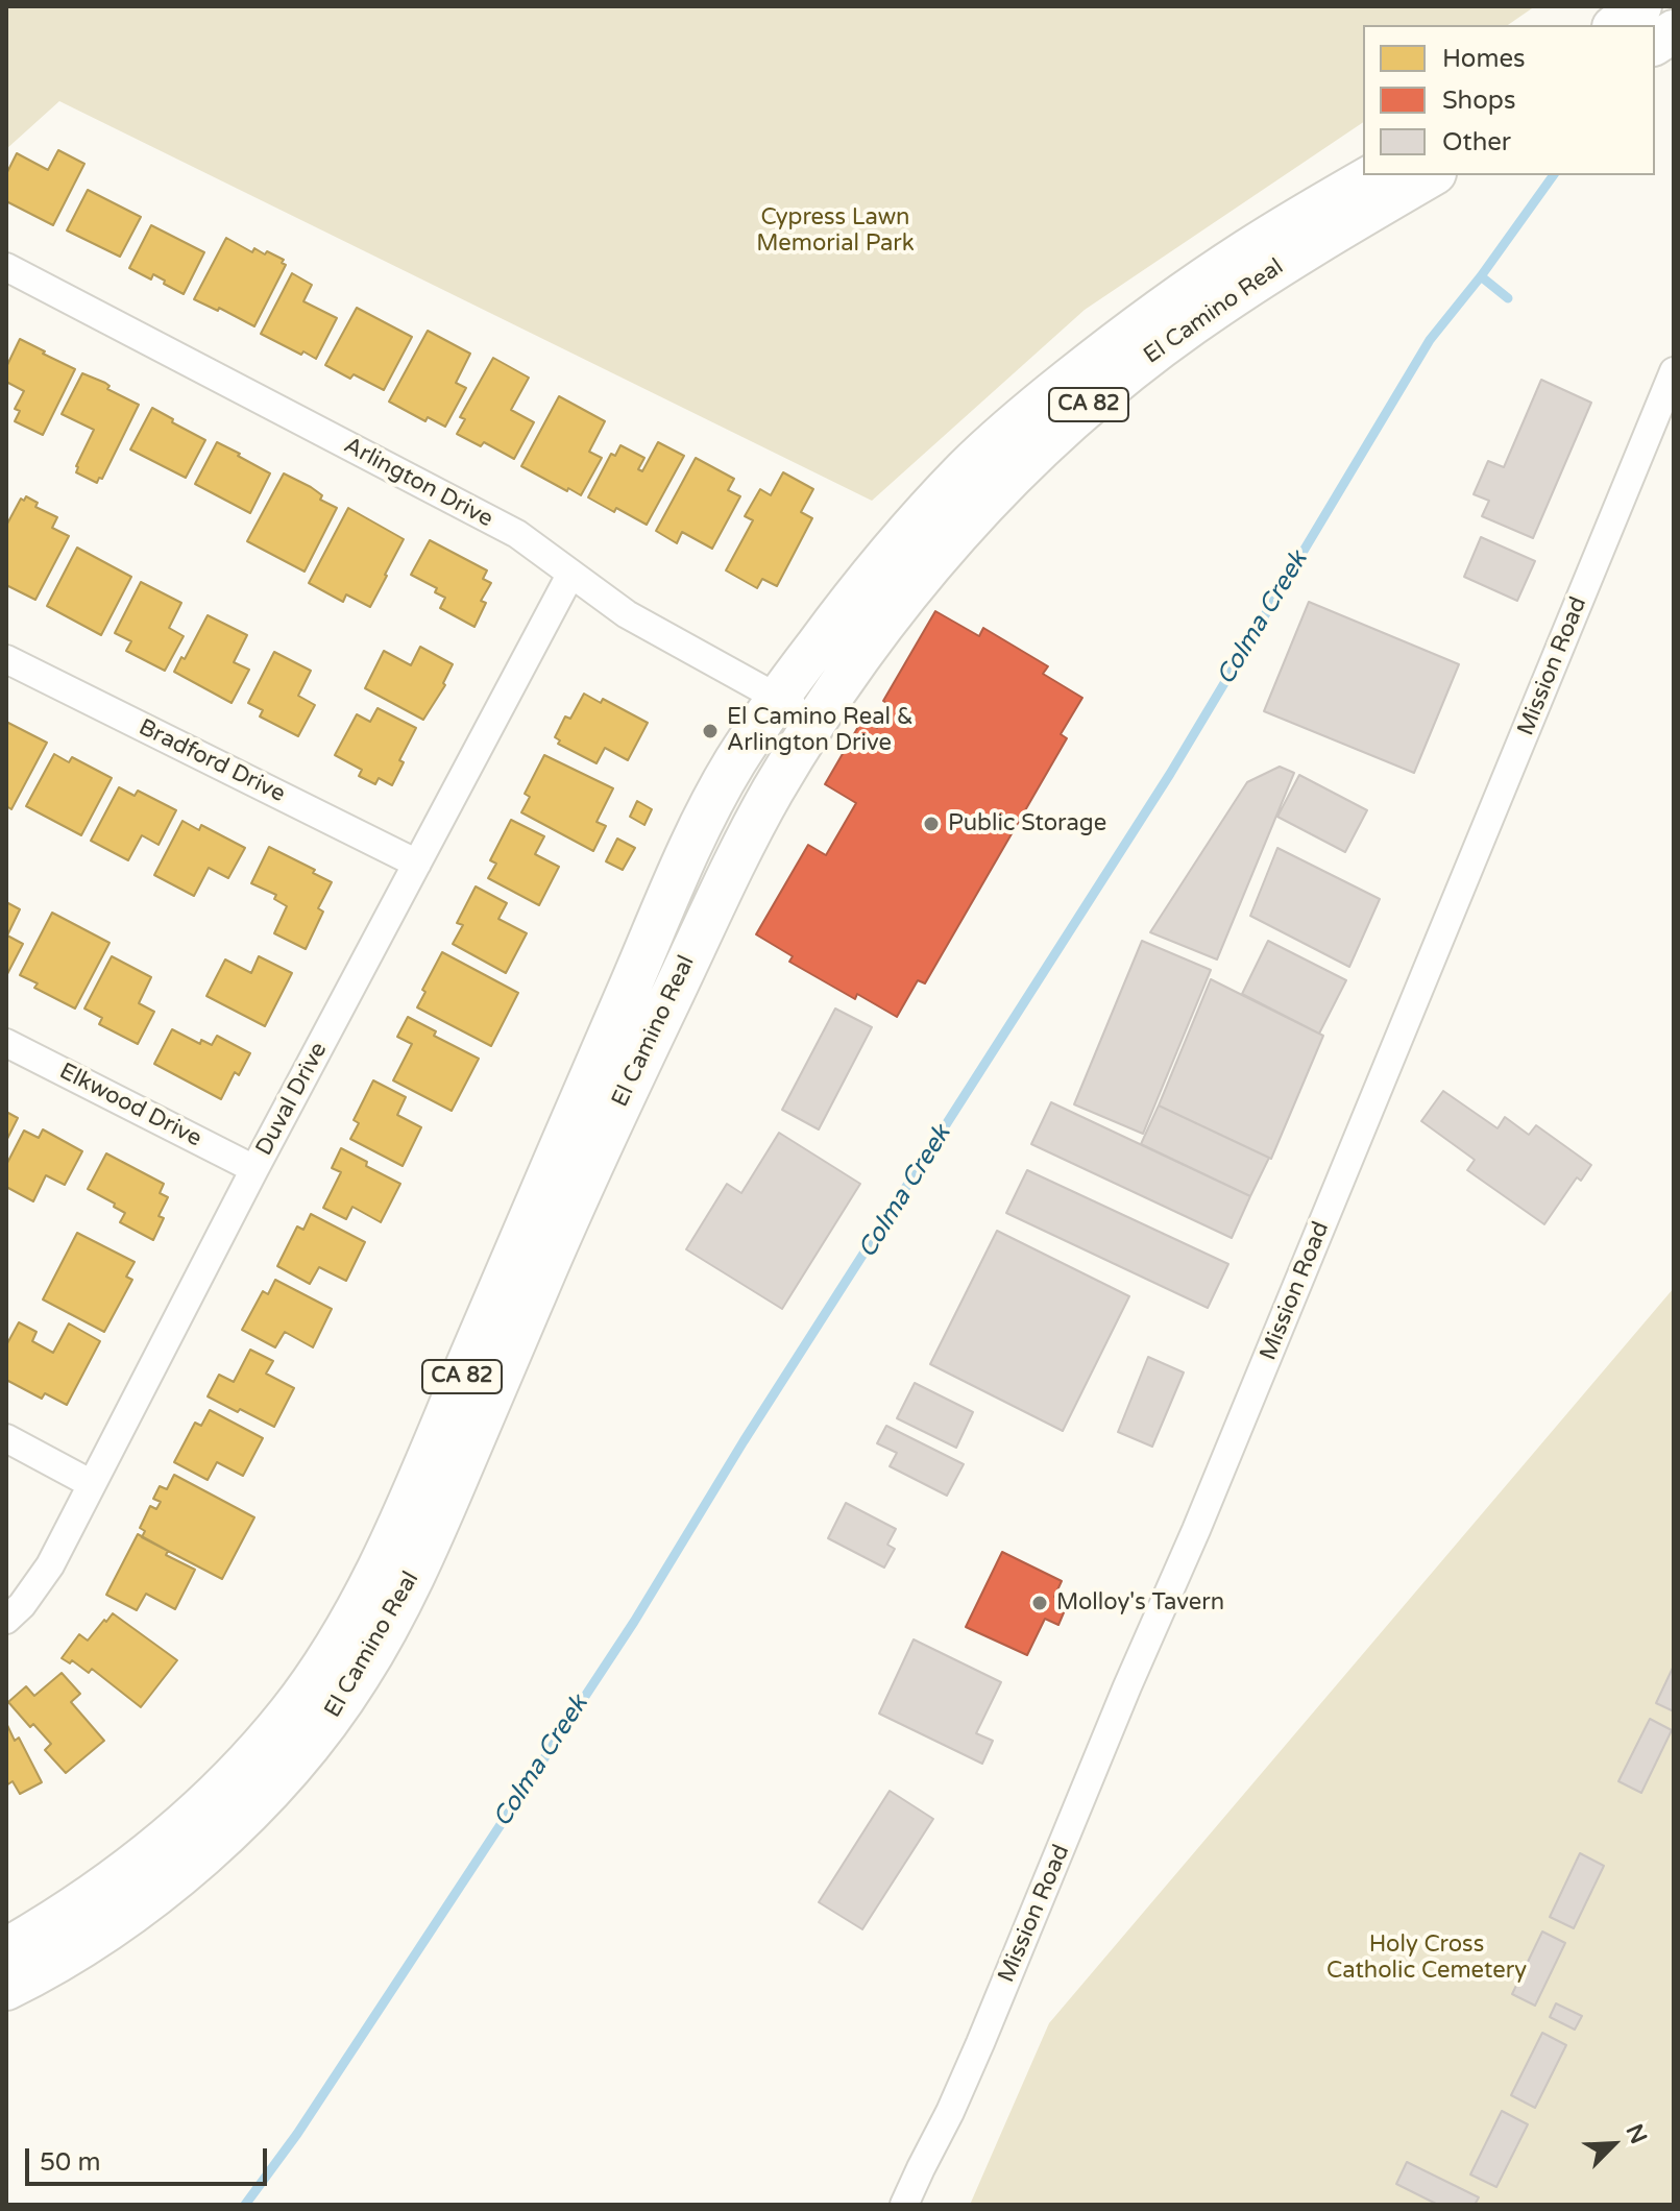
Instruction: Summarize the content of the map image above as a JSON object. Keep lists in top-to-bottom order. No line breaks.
{"streets":{"main road":["El Camino Real","CA 82"],"street":["Arlington Drive","Mission Road","Bradford Drive","Duval Drive","Elkwood Drive"]},"crossings":[["El Camino Real","Arlington Drive"],["Arlington Drive","Duval Drive"],["Bradford Drive","Duval Drive"],["Duval Drive","Elkwood Drive"]],"water":["Colma Creek"],"parks":["Cypress Lawn Memorial Park","Holy Cross Catholic Cemetery"],"places":["El Camino Real & Arlington Drive","Public Storage","Molloy's Tavern"],"legend":["Homes","Shops","Other"],"scale_bar":"50 m","north":"top right"}
